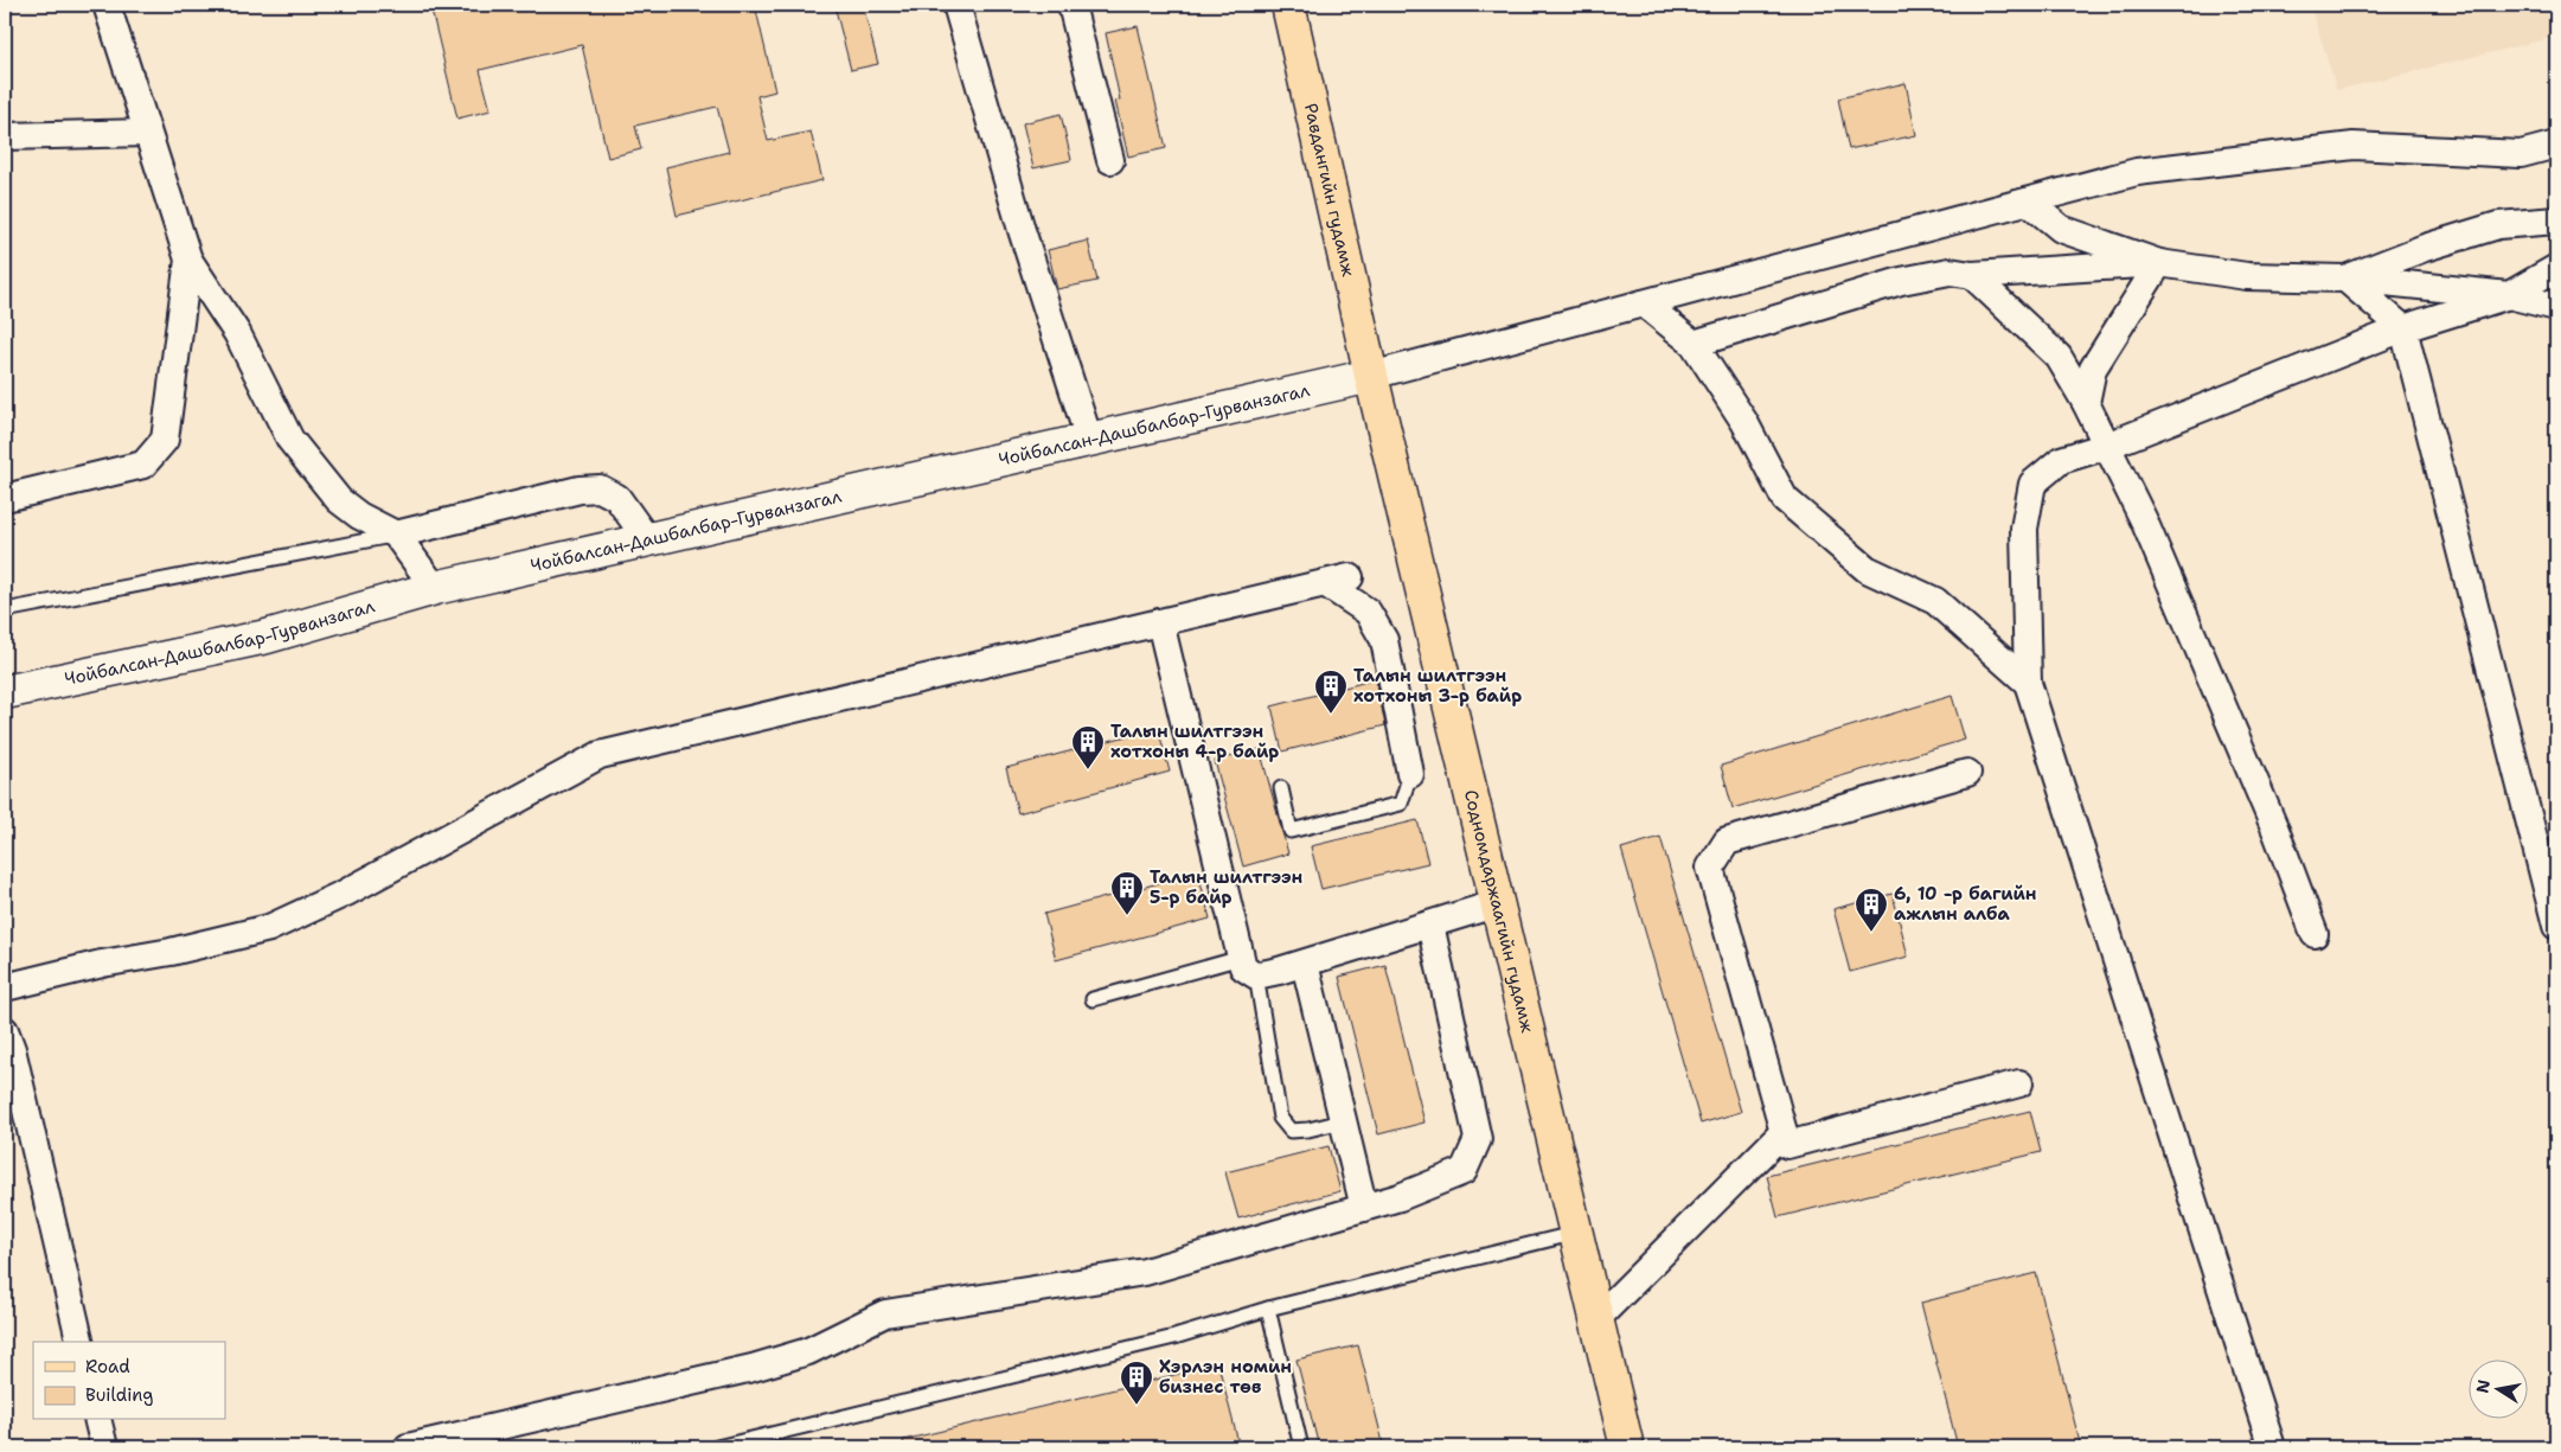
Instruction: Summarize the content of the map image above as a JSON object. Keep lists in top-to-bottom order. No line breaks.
{"streets":{"main road":["Равдангийн гудамж","Содномдаржаагийн гудамж"],"street":["Чойбалсан-Дашбалбар-Гурванзагал"]},"crossings":[["Равдангийн гудамж","Чойбалсан-Дашбалбар-Гурванзагал"],["Равдангийн гудамж","Содномдаржаагийн гудамж"],["Чойбалсан-Дашбалбар-Гурванзагал","Содномдаржаагийн гудамж"]],"places":{"building":["Талын шилтгээн хотхоны 3-р байр","Талын шилтгээн хотхоны 4-р байр","Талын шилтгээн 5-р байр","6, 10 -р багийн ажлын алба","Хэрлэн номин бизнес төв"]},"legend":["Road","Building"],"north":"left"}
